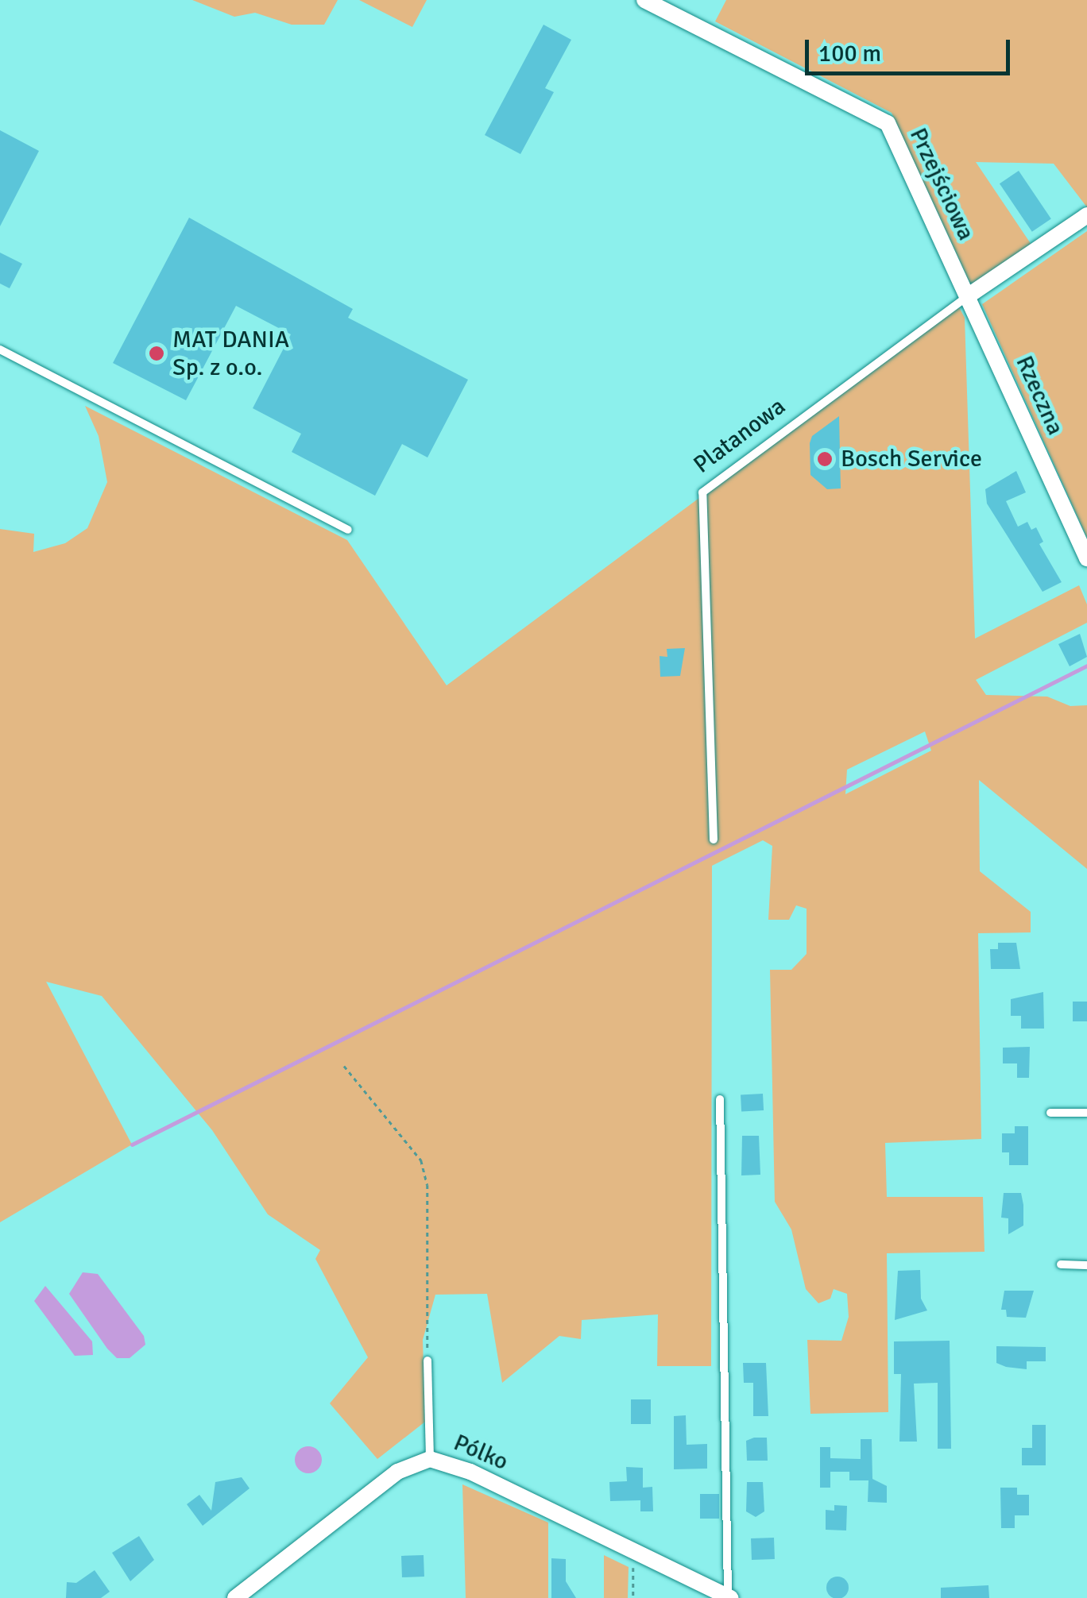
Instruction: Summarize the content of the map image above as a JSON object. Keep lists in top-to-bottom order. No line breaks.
{"streets":{"street":["Przejściowa","Rzeczna","Platanowa","Pólko"]},"crossings":[["Przejściowa","Rzeczna"],["Przejściowa","Platanowa"],["Rzeczna","Platanowa"]],"places":["MAT DANIA Sp. z o.o.","Bosch Service"],"scale_bar":"100 m"}
